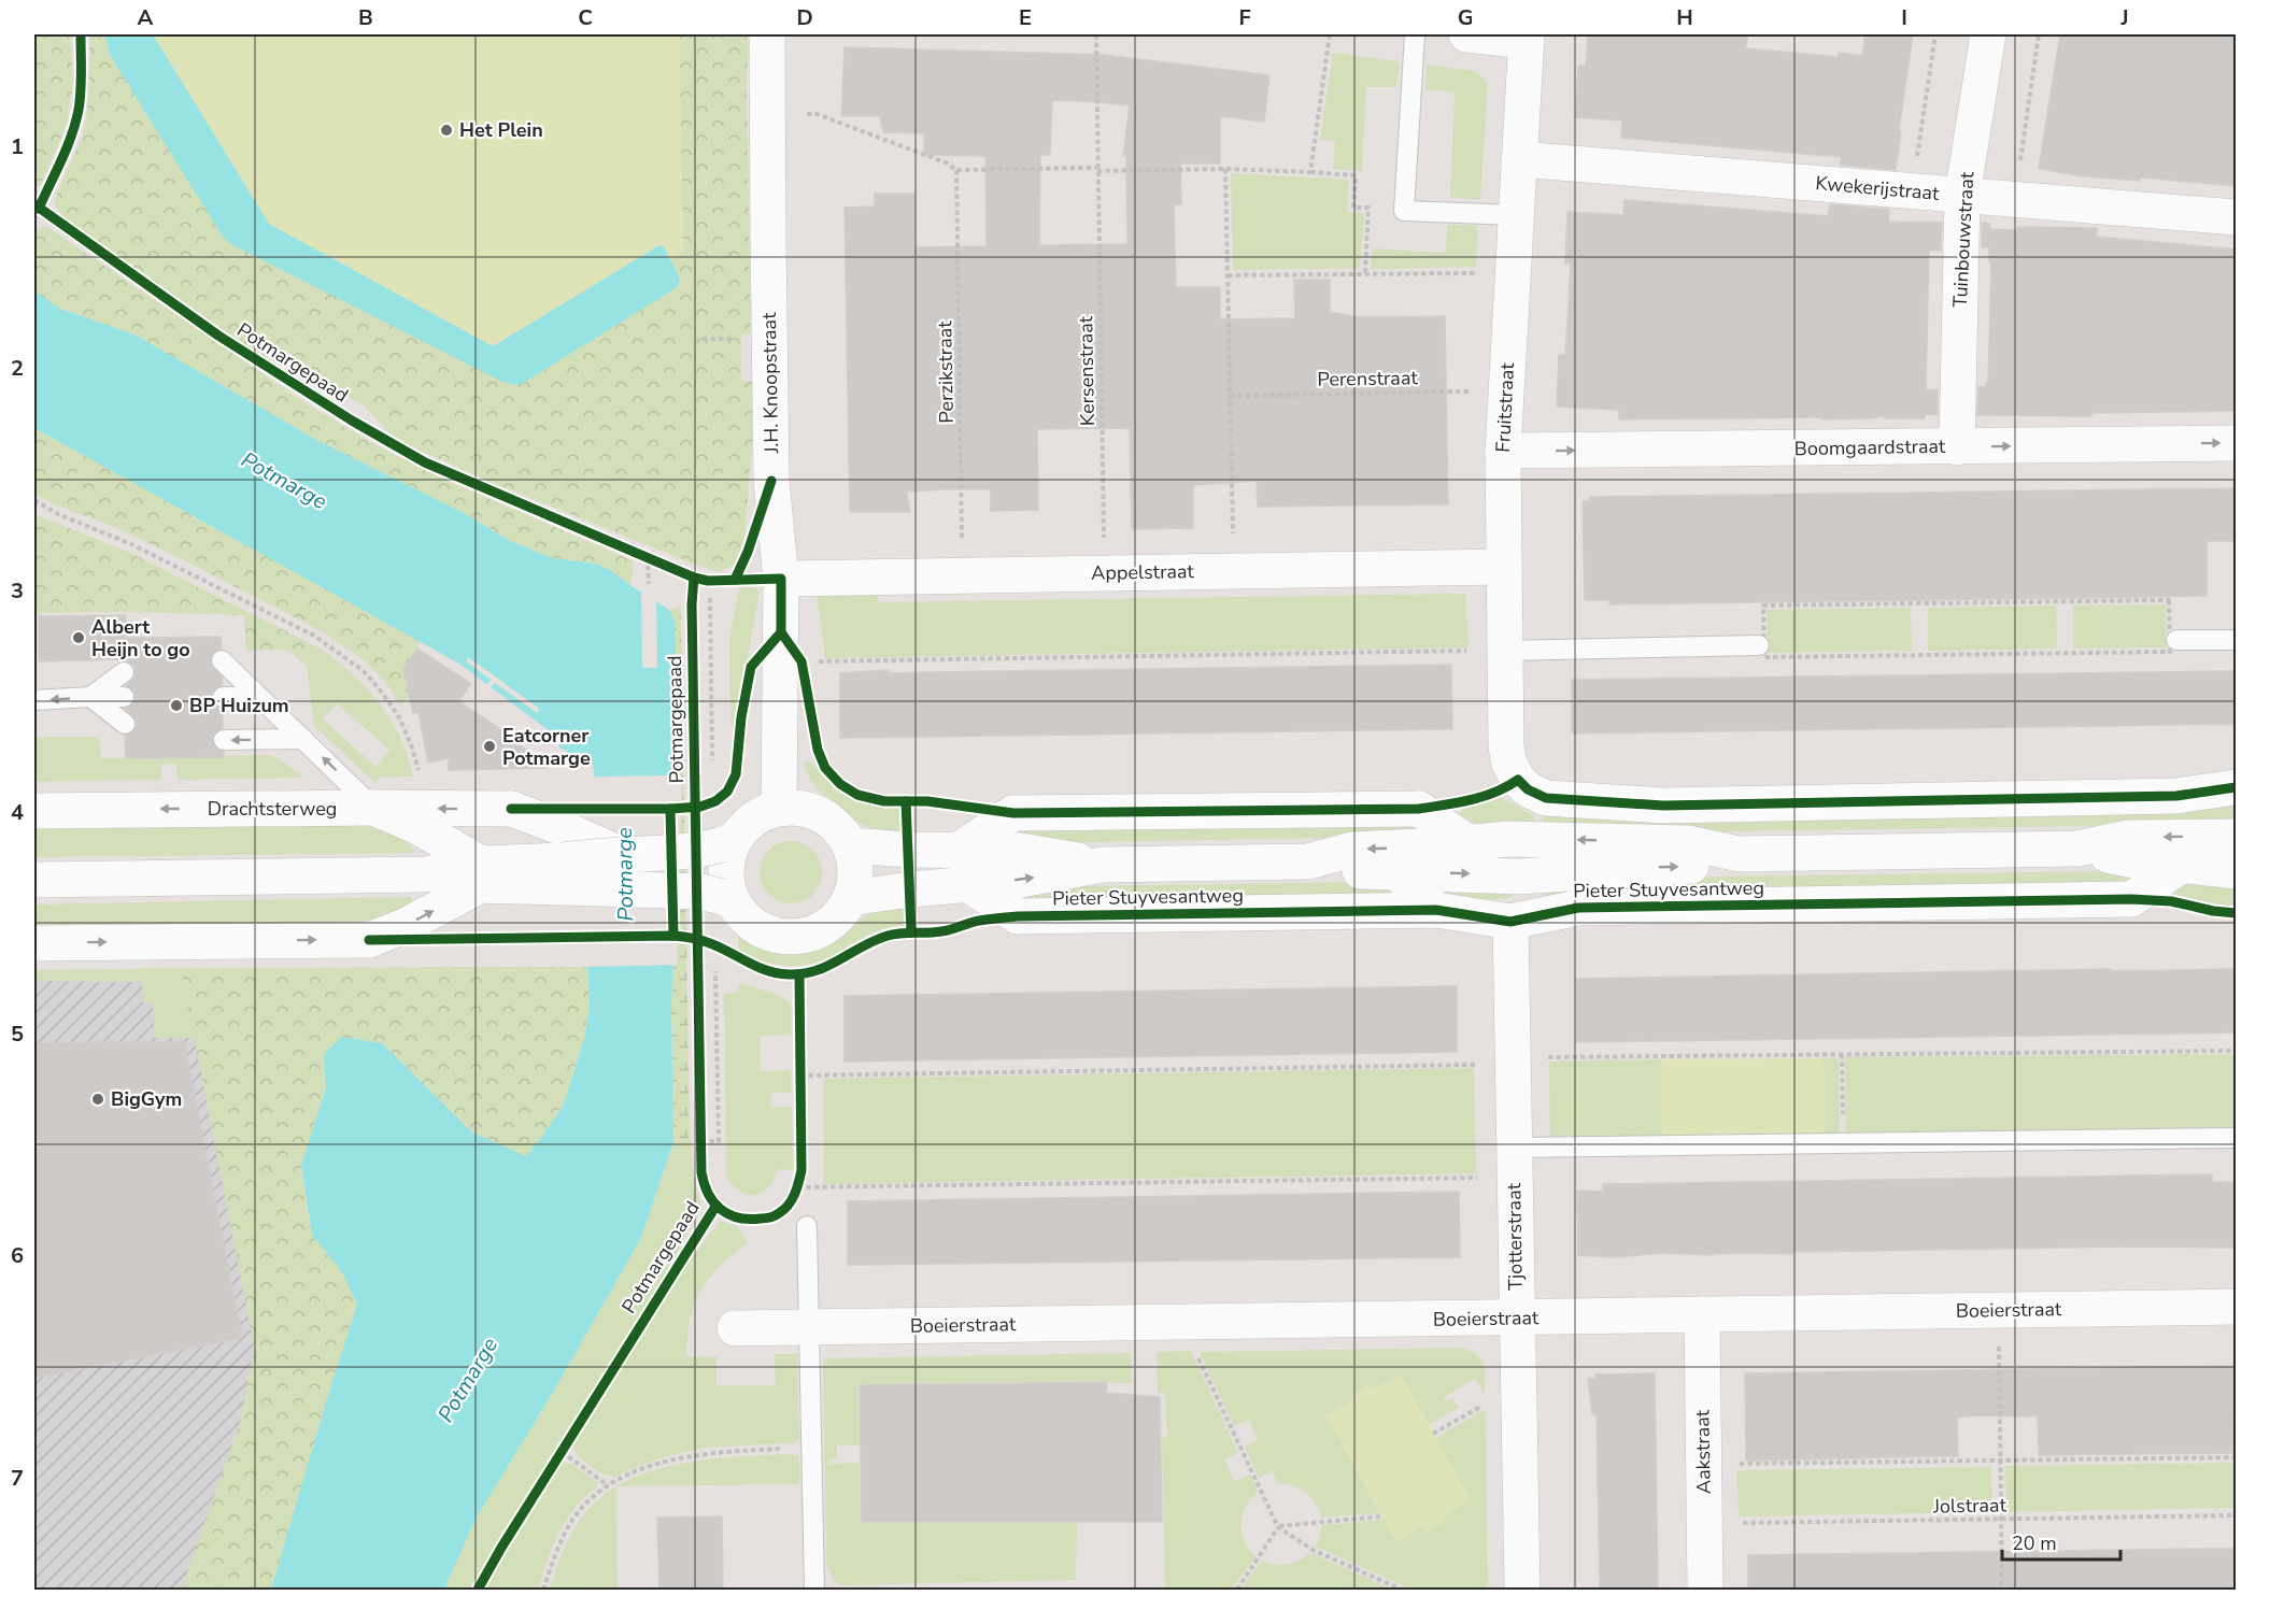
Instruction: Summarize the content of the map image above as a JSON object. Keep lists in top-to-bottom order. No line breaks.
{"streets":{"street":["Kwekerijstraat","Tuinbouwstraat","J.H. Knoopstraat","Fruitstraat","Boomgaardstraat","Appelstraat","Drachtsterweg","Pieter Stuyvesantweg","Tjotterstraat","Boeierstraat","Aakstraat"],"path":["Kersenstraat","Perzikstraat","Perenstraat","Jolstraat"],"cycle path":["Potmargepaad"]},"crossings":[["Kwekerijstraat","Tuinbouwstraat"],["Kwekerijstraat","Fruitstraat"],["Tuinbouwstraat","Boomgaardstraat"],["Kersenstraat","Appelstraat"],["Perzikstraat","Appelstraat"],["Perenstraat","Fruitstraat"],["J.H. Knoopstraat","Appelstraat"],["J.H. Knoopstraat","Pieter Stuyvesantweg"],["Fruitstraat","Boomgaardstraat"],["Fruitstraat","Appelstraat"],["Pieter Stuyvesantweg","Tjotterstraat"],["Tjotterstraat","Boeierstraat"],["Boeierstraat","Aakstraat"],["Aakstraat","Jolstraat"]],"one_way":["Boomgaardstraat"],"water":["Potmarge"],"places":["Het Plein","Albert Heijn to go","BP Huizum","Eatcorner Potmarge","BigGym"],"scale_bar":"20 m","grid":{"columns":["A","B","C","D","E","F","G","H","I","J"],"rows":["1","2","3","4","5","6","7"]}}
